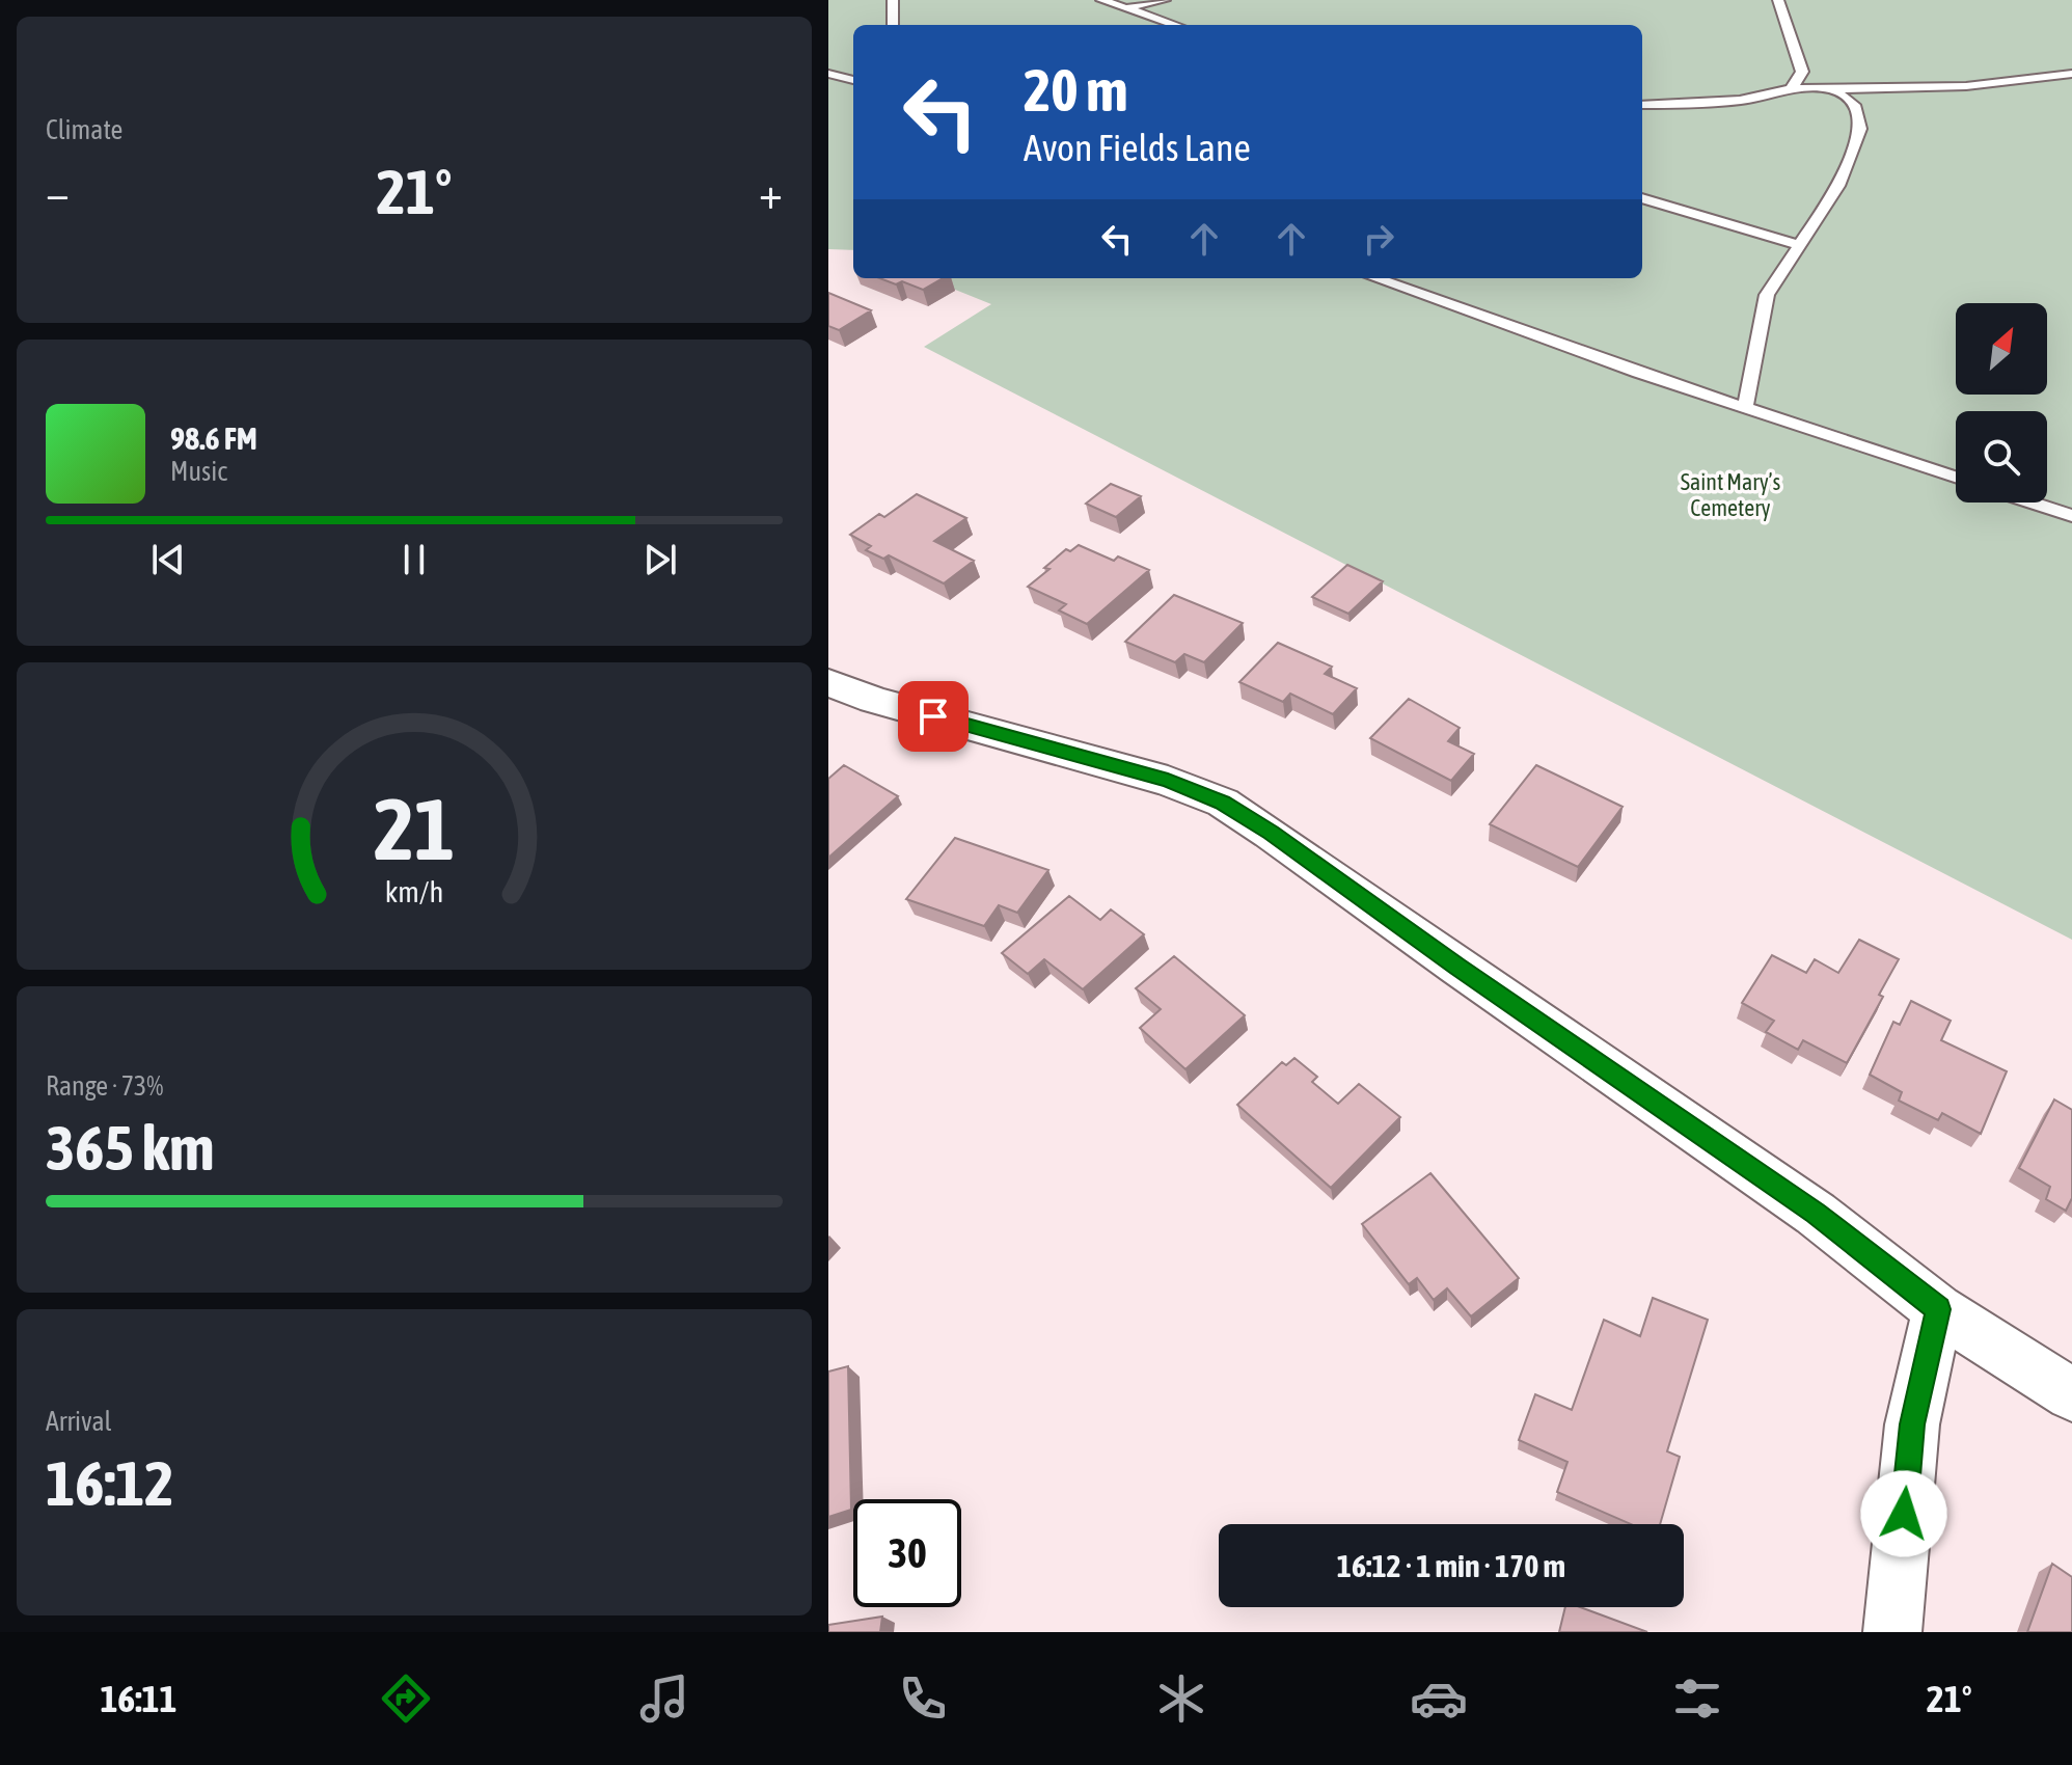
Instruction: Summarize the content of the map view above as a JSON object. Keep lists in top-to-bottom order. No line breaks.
{"parks":["Saint Mary’s Cemetery"],"north":"top right","page":{"tile":["Climate",["Range · 73%","365 km"],["Arrival","16:12"]],"turn":["20 m","Avon Fields Lane"],"heat":["−","21°","+"],"song":["98.6 FM","Music"],"limit":"30","trip":"16:12 · 1 min · 170 m","tabs":["16:11","21°"],"gauge":["21","km/h"]}}
